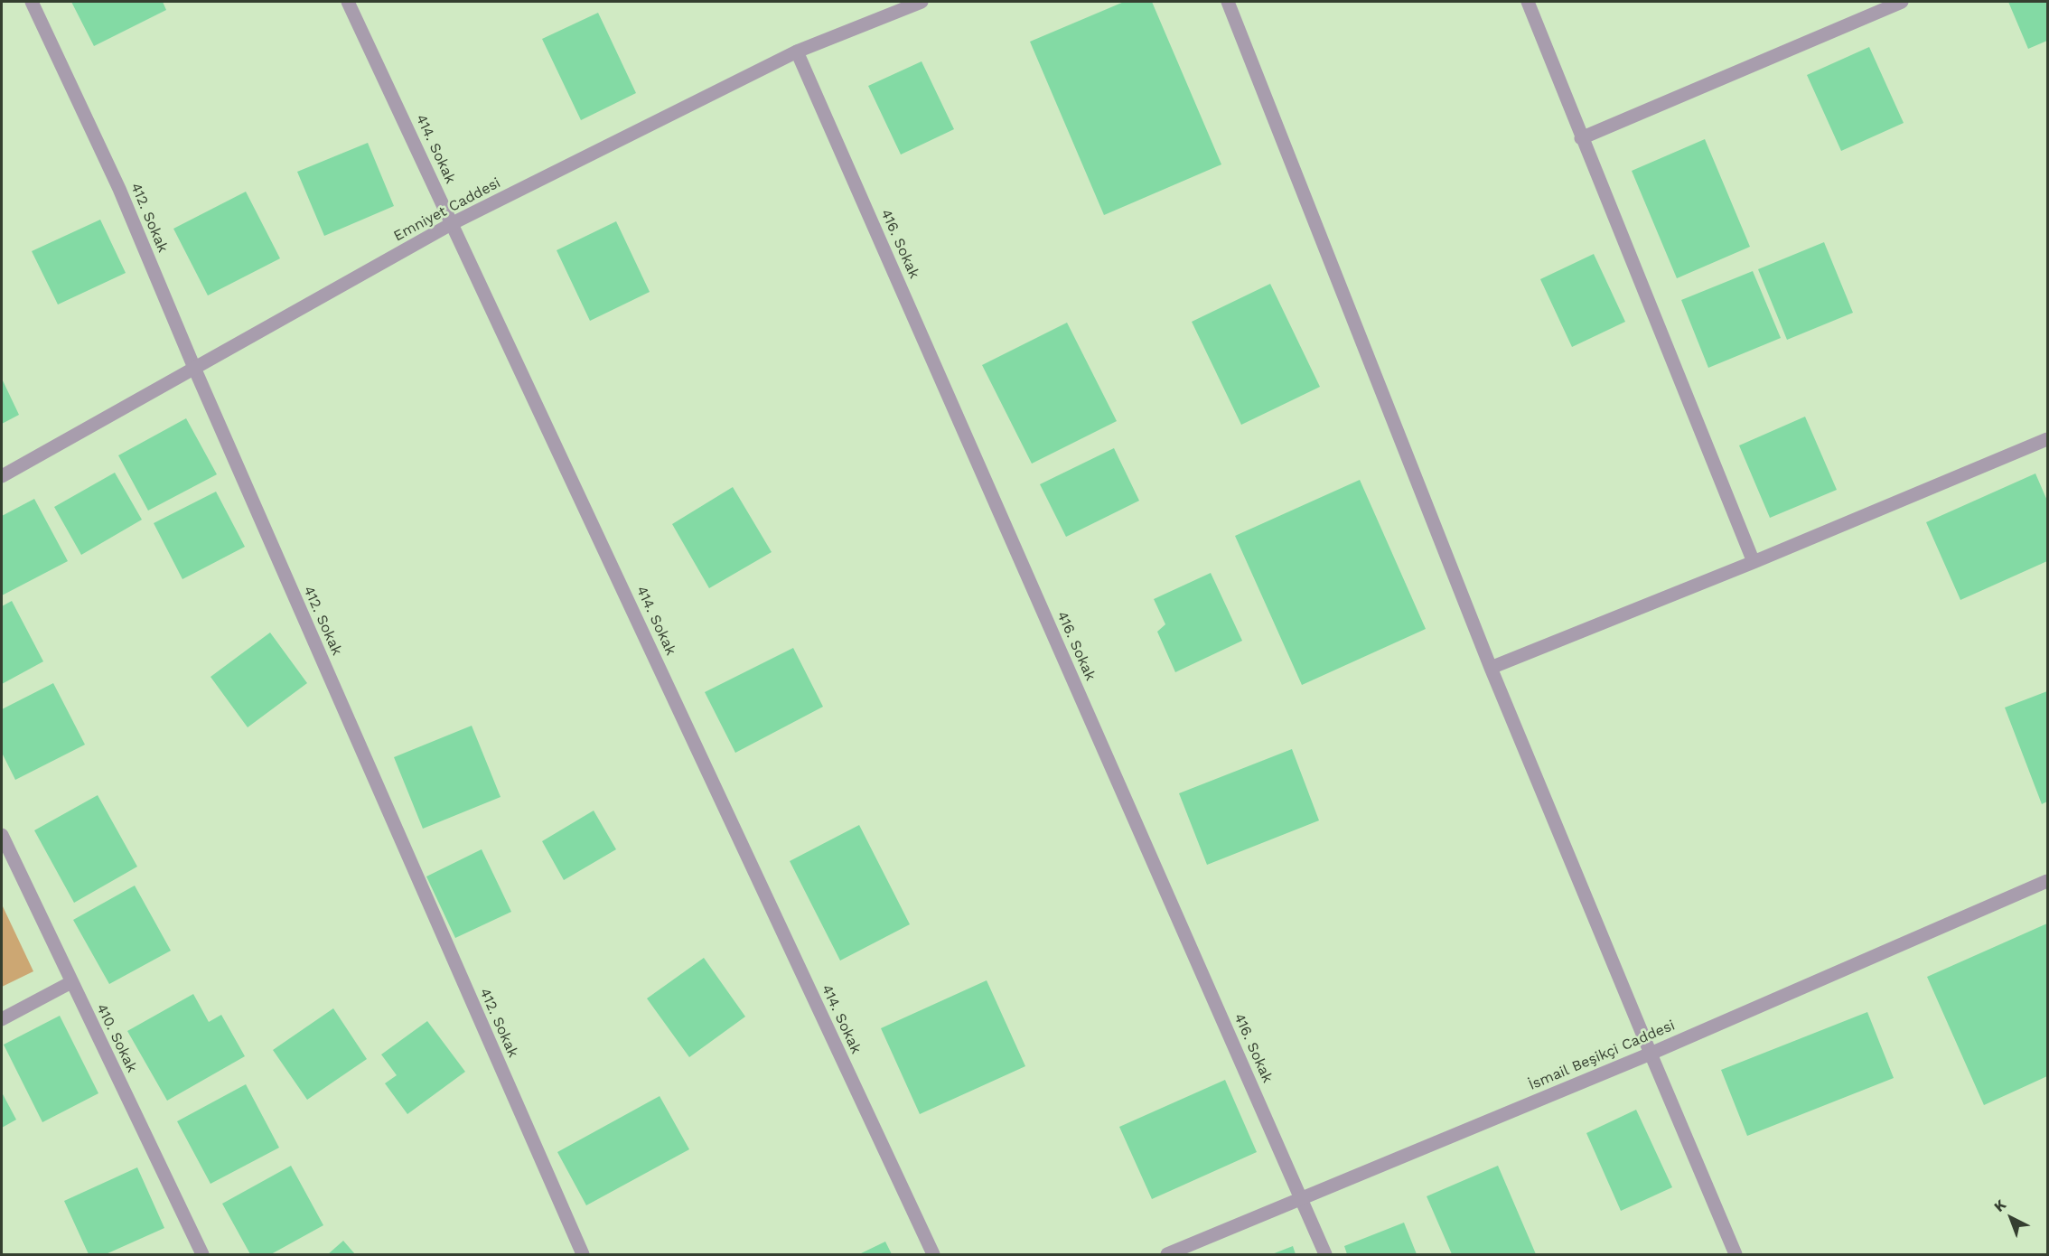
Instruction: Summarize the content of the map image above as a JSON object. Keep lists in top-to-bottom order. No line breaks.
{"streets":{"street":["414. Sokak","Emniyet Caddesi","412. Sokak","416. Sokak","410. Sokak","İsmail Beşikçi Caddesi"]},"crossings":[["414. Sokak","Emniyet Caddesi"],["Emniyet Caddesi","412. Sokak"],["Emniyet Caddesi","416. Sokak"],["416. Sokak","İsmail Beşikçi Caddesi"]],"north":"top left"}
